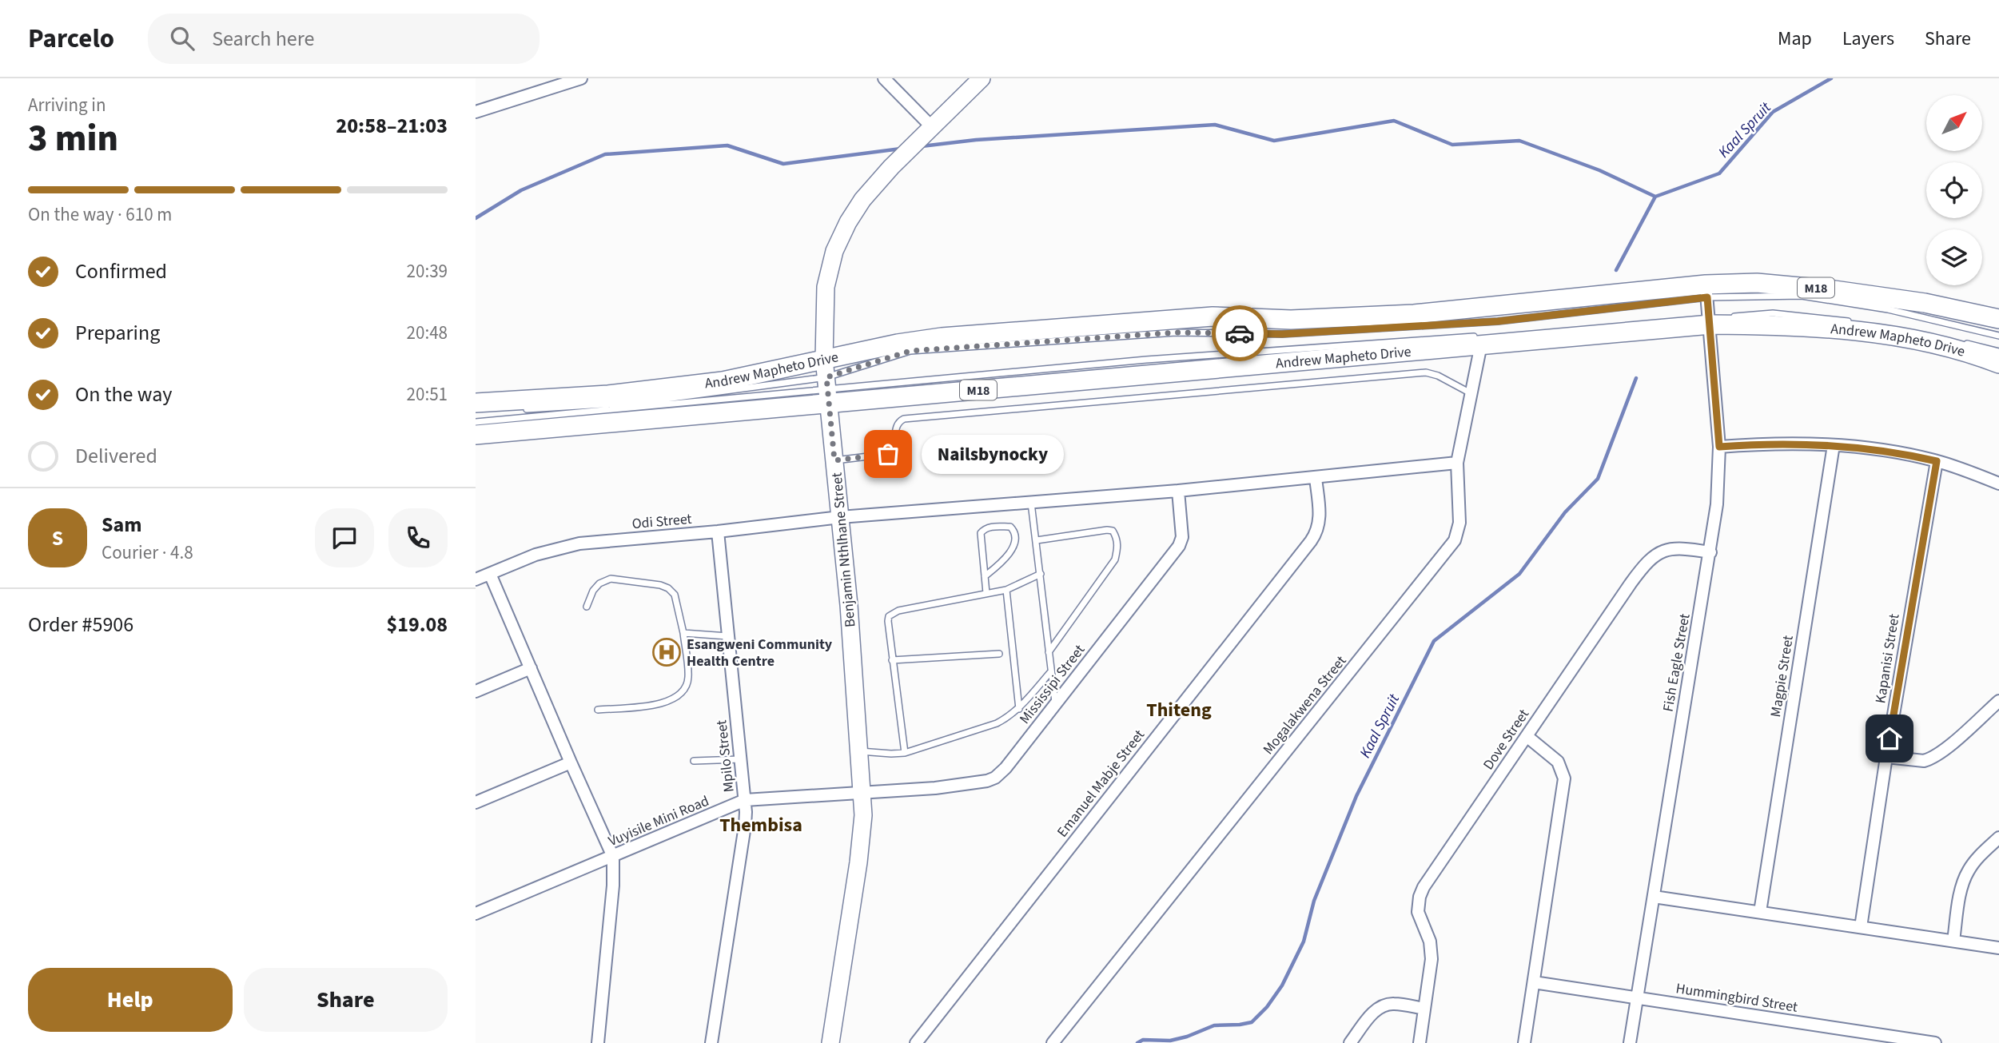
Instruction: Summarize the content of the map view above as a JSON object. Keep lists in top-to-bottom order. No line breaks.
{"streets":{"main road":["M18","Andrew Mapheto Drive"],"street":["Odi Street","Benjamin Nthlhane Street","Kapanisi Street","Fish Eagle Street","Magpie Street","Mississipi Street","Mogalakwena Street","Dove Street","Mpilo Street","Emanuel Mabje Street","Vuyisile Mini Road","Hummingbird Street"]},"crossings":[["Andrew Mapheto Drive","Benjamin Nthlhane Street"],["Andrew Mapheto Drive","Fish Eagle Street"],["Andrew Mapheto Drive","Mogalakwena Street"],["Odi Street","Benjamin Nthlhane Street"],["Odi Street","Mississipi Street"],["Odi Street","Mogalakwena Street"],["Odi Street","Mpilo Street"],["Odi Street","Emanuel Mabje Street"],["Benjamin Nthlhane Street","Mississipi Street"],["Benjamin Nthlhane Street","Vuyisile Mini Road"],["Fish Eagle Street","Dove Street"],["Fish Eagle Street","Hummingbird Street"],["Mississipi Street","Vuyisile Mini Road"],["Mpilo Street","Vuyisile Mini Road"]],"districts":["Thiteng","Thembisa"],"water":["Kaal Spruit"],"places":{"other":["Nailsbynocky"],"hospital":["Esangweni Community Health Centre"]},"north":"top right","page":{"header":"Parcelo","search":"Search here","nav":["Map","Layers","Share"],"heading":["3 min","Arriving in","20:58–21:03"],"panel":["Sam","Courier · 4.8","Order #5906","$19.08"],"bar":"On the way · 610 m","list":[["Confirmed","20:39"],["Preparing","20:48"],["On the way","20:51"],"Delivered"],"bubble":"Nailsbynocky","round":"S","buttons":["Help","Share"]}}
